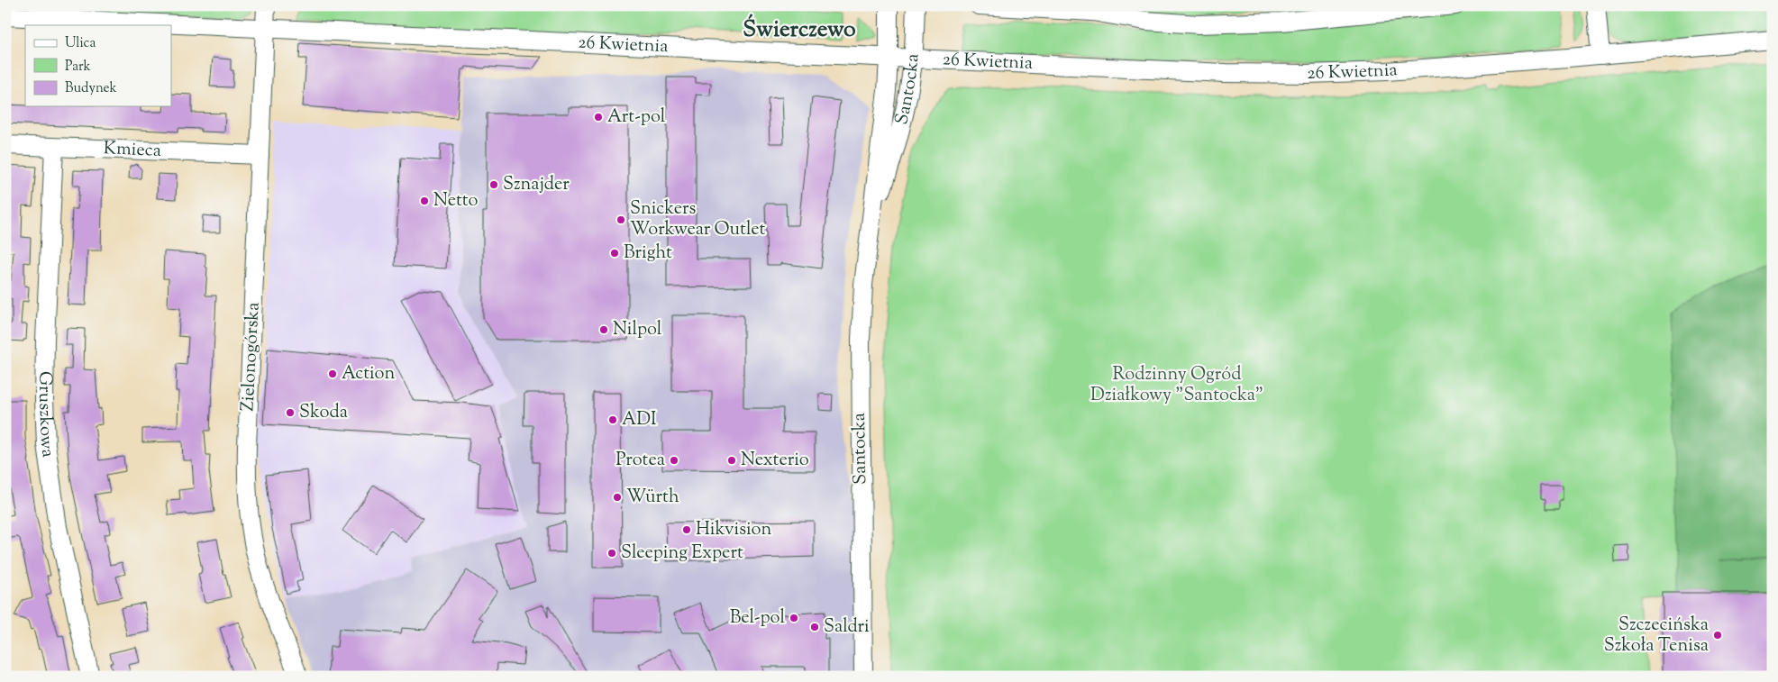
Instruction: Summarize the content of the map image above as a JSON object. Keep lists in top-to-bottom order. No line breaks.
{"streets":{"street":["26 Kwietnia","Santocka","Kmieca","Zielonogórska","Gruszkowa"]},"crossings":[["26 Kwietnia","Santocka"],["26 Kwietnia","Zielonogórska"],["Kmieca","Zielonogórska"],["Kmieca","Gruszkowa"]],"districts":["Świerczewo"],"parks":["Rodzinny Ogród Działkowy \"Santocka\""],"places":["Art-pol","Sznajder","Netto","Snickers Workwear Outlet","Bright","Nilpol","Action","Skoda","ADI","Protea","Nexterio","Würth","Hikvision","Sleeping Expert","Bel-pol","Saldri","Szczecińska Szkoła Tenisa"],"legend":["Ulica","Park","Budynek"]}
